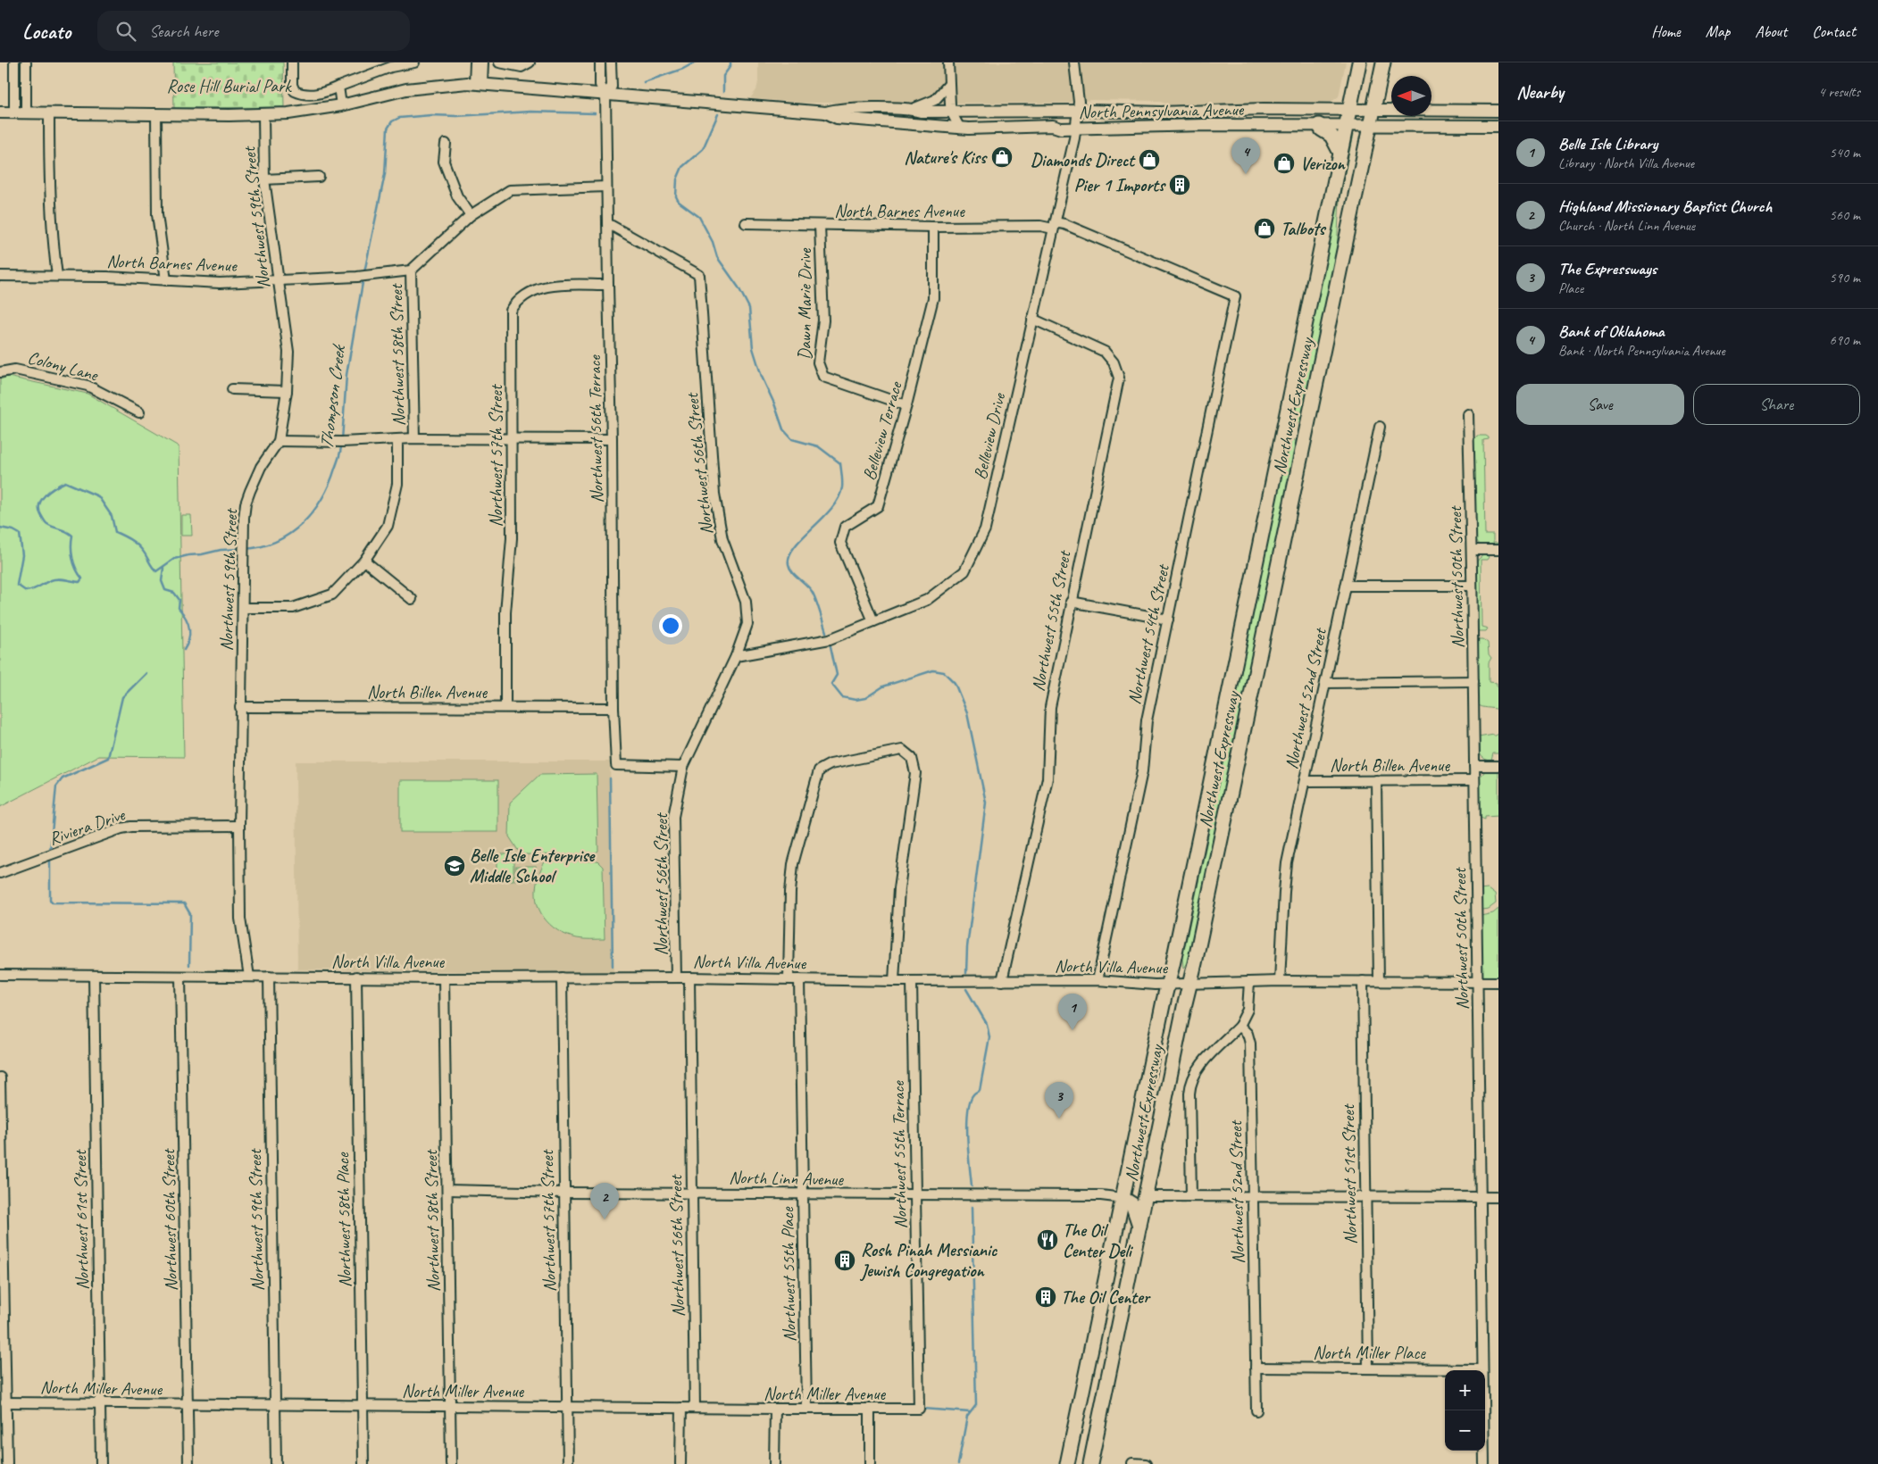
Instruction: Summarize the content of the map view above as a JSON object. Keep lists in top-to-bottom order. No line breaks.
{"streets":{"highway":["Northwest Expressway"],"main road":["North Pennsylvania Avenue"],"street":["North Barnes Avenue","Northwest 59th Street","Dawn Marie Drive","Northwest 58th Street","Colony Lane","Northwest 56th Terrace","Belleview Terrace","Belleview Drive","Northwest 57th Street","Northwest 56th Street","Northwest 50th Street","Northwest 55th Street","Northwest 54th Street","North Billen Avenue","Northwest 52nd Street","Riviera Drive","North Villa Avenue","Northwest 55th Terrace","Northwest 51st Street","North Linn Avenue","Northwest 61st Street","Northwest 60th Street","Northwest 58th Place","Northwest 55th Place","North Miller Place","North Miller Avenue"]},"crossings":[["North Pennsylvania Avenue","Northwest 59th Street"],["North Pennsylvania Avenue","Northwest Expressway"],["North Pennsylvania Avenue","Northwest 56th Terrace"],["North Pennsylvania Avenue","Belleview Drive"],["North Barnes Avenue","Northwest 59th Street"],["North Barnes Avenue","Dawn Marie Drive"],["North Barnes Avenue","Northwest 58th Street"],["North Barnes Avenue","Belleview Terrace"],["North Barnes Avenue","Belleview Drive"],["North Barnes Avenue","Northwest 54th Street"],["Northwest 59th Street","Northwest 58th Street"],["Northwest 59th Street","North Billen Avenue"],["Northwest 59th Street","Riviera Drive"],["Northwest 59th Street","North Villa Avenue"],["Northwest 59th Street","North Miller Avenue"],["Dawn Marie Drive","Belleview Terrace"],["Northwest 58th Street","North Villa Avenue"],["Northwest 58th Street","North Linn Avenue"],["Northwest 58th Street","North Miller Avenue"],["Northwest Expressway","North Villa Avenue"],["Northwest Expressway","North Linn Avenue"],["Northwest 56th Terrace","Northwest 57th Street"],["Northwest 56th Terrace","Northwest 56th Street"],["Northwest 56th Terrace","North Billen Avenue"],["Belleview Terrace","Belleview Drive"],["Belleview Drive","Northwest 56th Street"],["Belleview Drive","Northwest 55th Street"],["Northwest 57th Street","North Billen Avenue"],["Northwest 57th Street","North Villa Avenue"],["Northwest 57th Street","North Linn Avenue"],["Northwest 57th Street","North Miller Avenue"],["Northwest 56th Street","North Villa Avenue"],["Northwest 56th Street","North Linn Avenue"],["Northwest 56th Street","North Miller Avenue"],["Northwest 50th Street","North Billen Avenue"],["Northwest 50th Street","North Villa Avenue"],["Northwest 50th Street","North Miller Place"],["Northwest 55th Street","North Villa Avenue"],["Northwest 54th Street","North Villa Avenue"],["North Billen Avenue","Northwest 52nd Street"],["Northwest 52nd Street","North Villa Avenue"],["Northwest 52nd Street","North Miller Place"],["North Villa Avenue","Northwest 55th Terrace"],["North Villa Avenue","Northwest 51st Street"],["North Villa Avenue","Northwest 61st Street"],["North Villa Avenue","Northwest 60th Street"],["North Villa Avenue","Northwest 58th Place"],["North Villa Avenue","Northwest 55th Place"],["Northwest 55th Terrace","North Linn Avenue"],["Northwest 55th Terrace","North Miller Avenue"],["Northwest 51st Street","North Miller Place"],["North Linn Avenue","Northwest 55th Place"],["Northwest 61st Street","North Miller Avenue"],["Northwest 60th Street","North Miller Avenue"],["Northwest 58th Place","North Miller Avenue"],["Northwest 55th Place","North Miller Avenue"]],"water":["Thompson Creek"],"parks":["Rose Hill Burial Park"],"places":{"shop":["Nature's Kiss","Diamonds Direct","Verizon","Talbots"],"building":["Pier 1 Imports","Rosh Pinah Messianic Jewish Congregation","The Oil Center"],"school or university":["Belle Isle Enterprise Middle School"],"restaurant":["The Oil Center Deli"]},"north":"left","page":{"header":"Locato","search":"Search here","nav":["Home","Map","About","Contact"],"heading":["Nearby","4 results"],"list":[{"mark":"1","name":"Belle Isle Library","note":"Library · North Villa Avenue","value":"540 m"},{"mark":"2","name":"Highland Missionary Baptist Church","note":"Church · North Linn Avenue","value":"560 m"},{"mark":"3","name":"The Expressways","note":"Place","value":"590 m"},{"mark":"4","name":"Bank of Oklahoma","note":"Bank · North Pennsylvania Avenue","value":"690 m"}],"pins":["4","1","3","2"],"buttons":["Save","Share"],"map_buttons":["+","−"]}}
